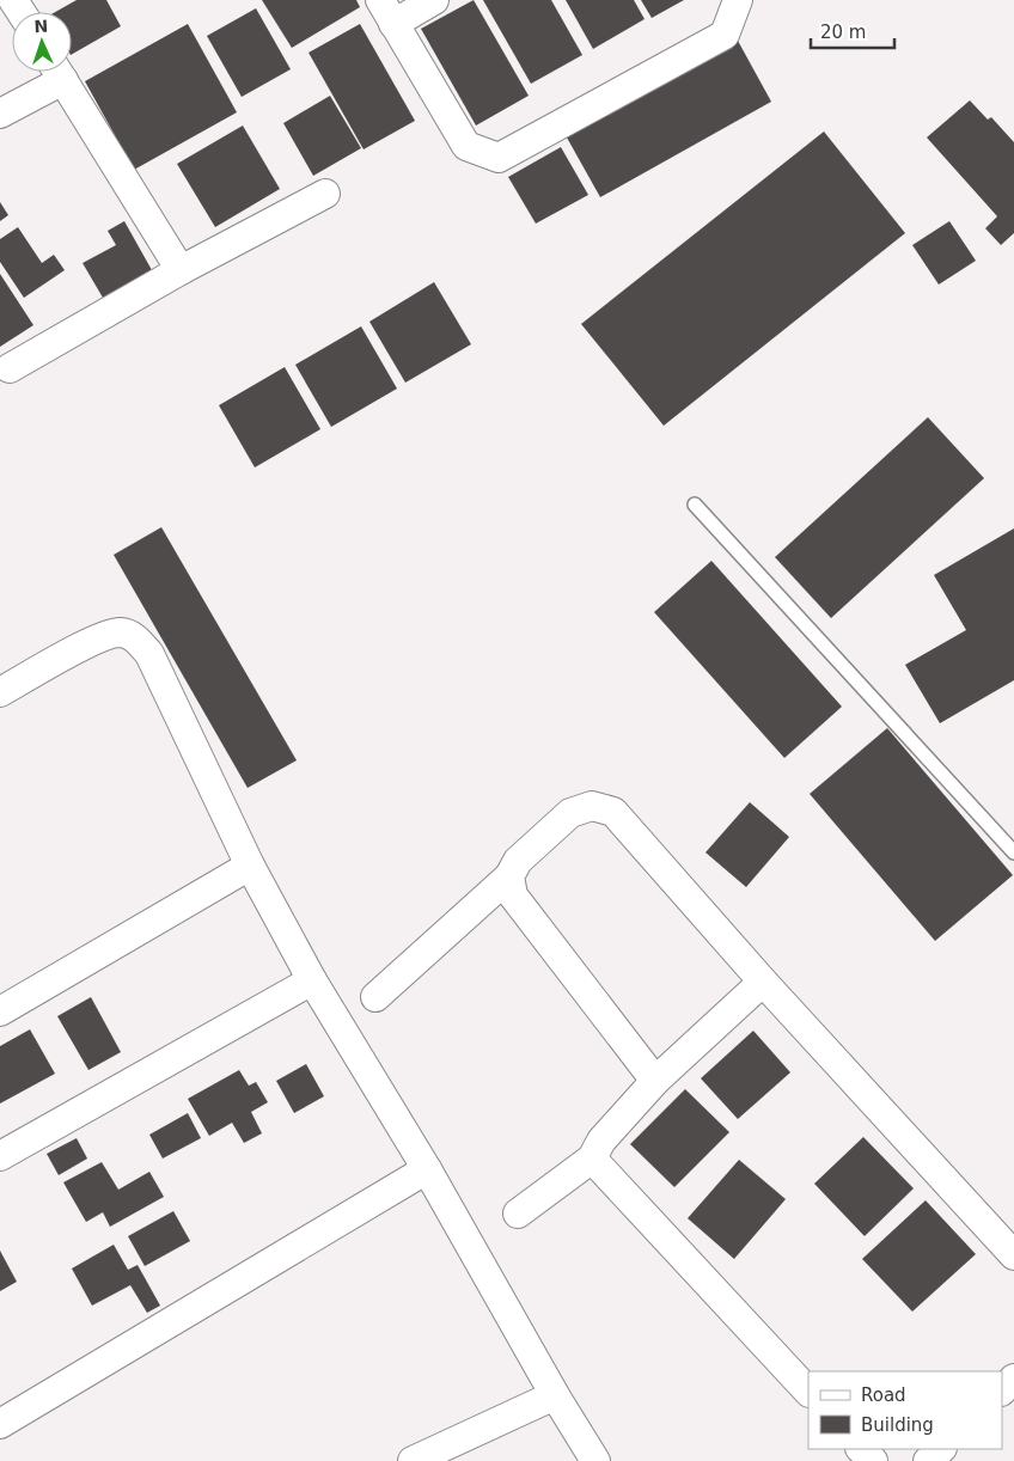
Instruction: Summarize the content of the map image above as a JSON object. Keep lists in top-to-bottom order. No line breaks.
{"legend":["Road","Building"],"scale_bar":"20 m","north":"top"}
